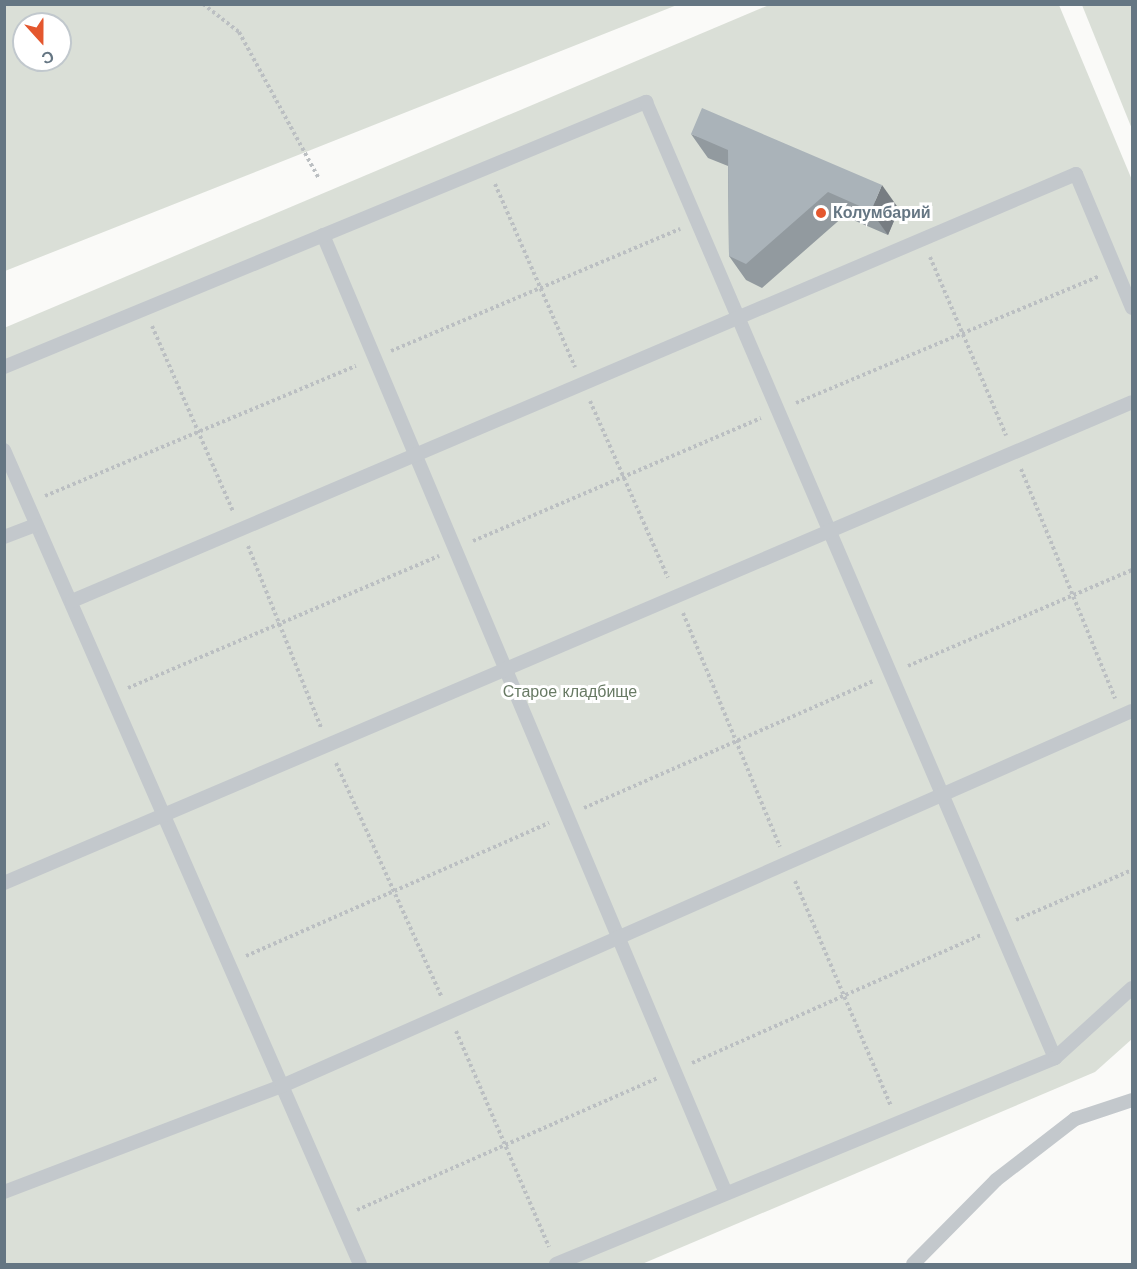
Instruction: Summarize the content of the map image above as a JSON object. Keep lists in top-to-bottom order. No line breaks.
{"parks":["Старое кладбище"],"places":["Колумбарий"],"north":"bottom"}
